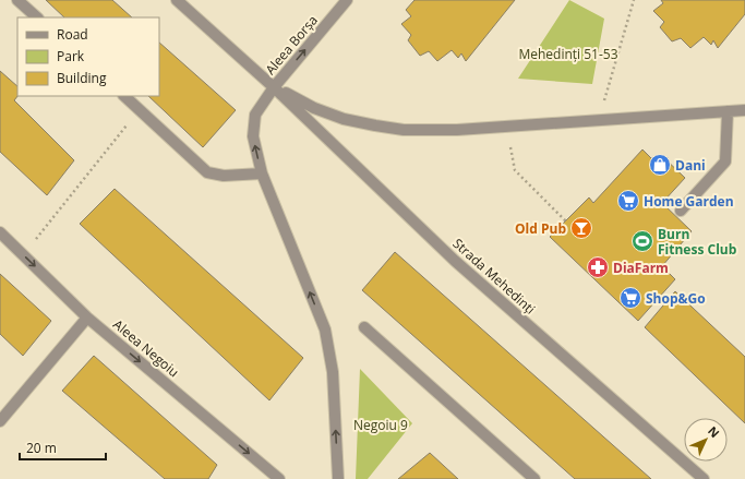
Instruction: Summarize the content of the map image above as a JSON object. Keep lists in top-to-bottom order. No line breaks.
{"streets":{"street":["Aleea Borșa","Strada Mehedinți","Aleea Negoiu"]},"crossings":[["Aleea Borșa","Strada Mehedinți"]],"one_way":["Aleea Borșa","Aleea Negoiu"],"parks":["Mehedinți 51-53","Negoiu 9"],"places":{"shop":["Dani"],"supermarket":["Home Garden","Shop&Go"],"bar":["Old Pub"],"sports":["Burn Fitness Club"],"pharmacy":["DiaFarm"]},"legend":["Road","Park","Building"],"scale_bar":"20 m","north":"top right"}
